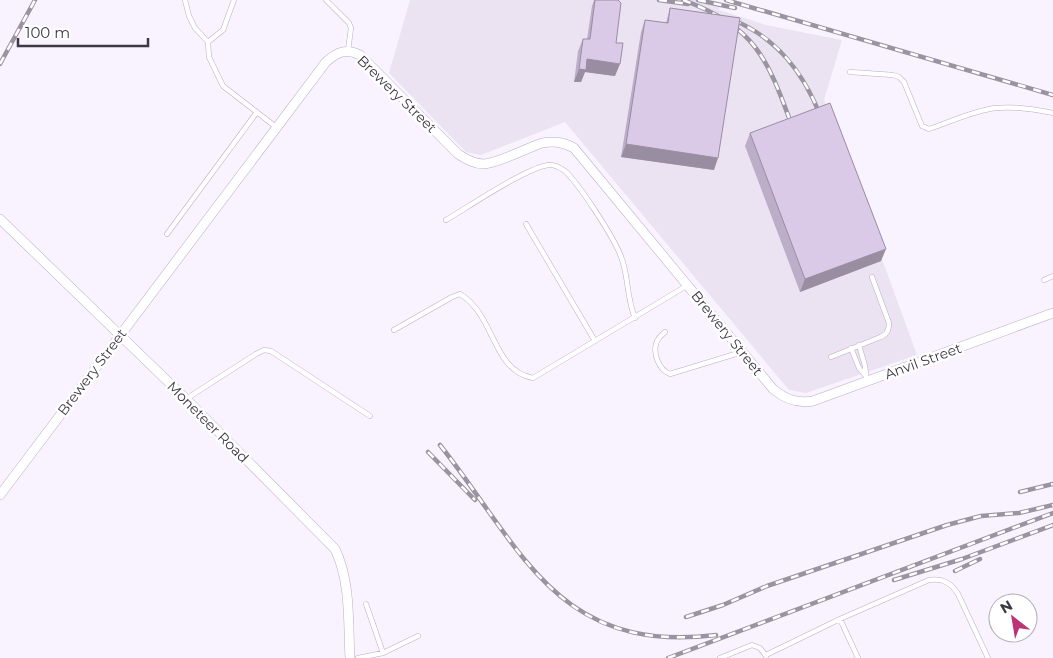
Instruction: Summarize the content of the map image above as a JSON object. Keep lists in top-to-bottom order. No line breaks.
{"streets":{"street":["Brewery Street","Anvil Street","Moneteer Road"]},"crossings":[["Brewery Street","Anvil Street"],["Brewery Street","Moneteer Road"]],"scale_bar":"100 m","north":"top left"}
